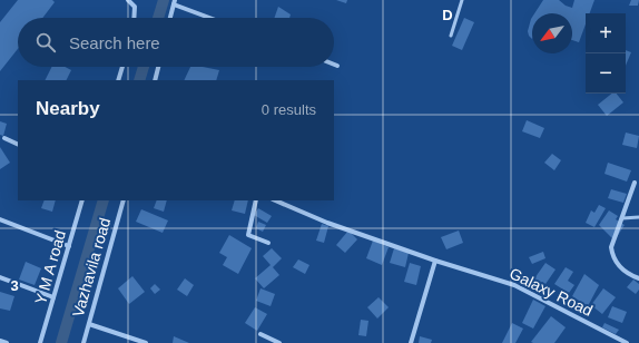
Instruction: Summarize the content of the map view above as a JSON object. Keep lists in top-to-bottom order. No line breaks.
{"streets":{"street":["Y M A road","Vazhavila road","Galaxy Road"]},"north":"bottom left","page":{"map_buttons":["+","−"],"search":"Search here","heading":["Nearby","0 results"]},"grid":{"columns":["D"],"rows":["3"]}}
